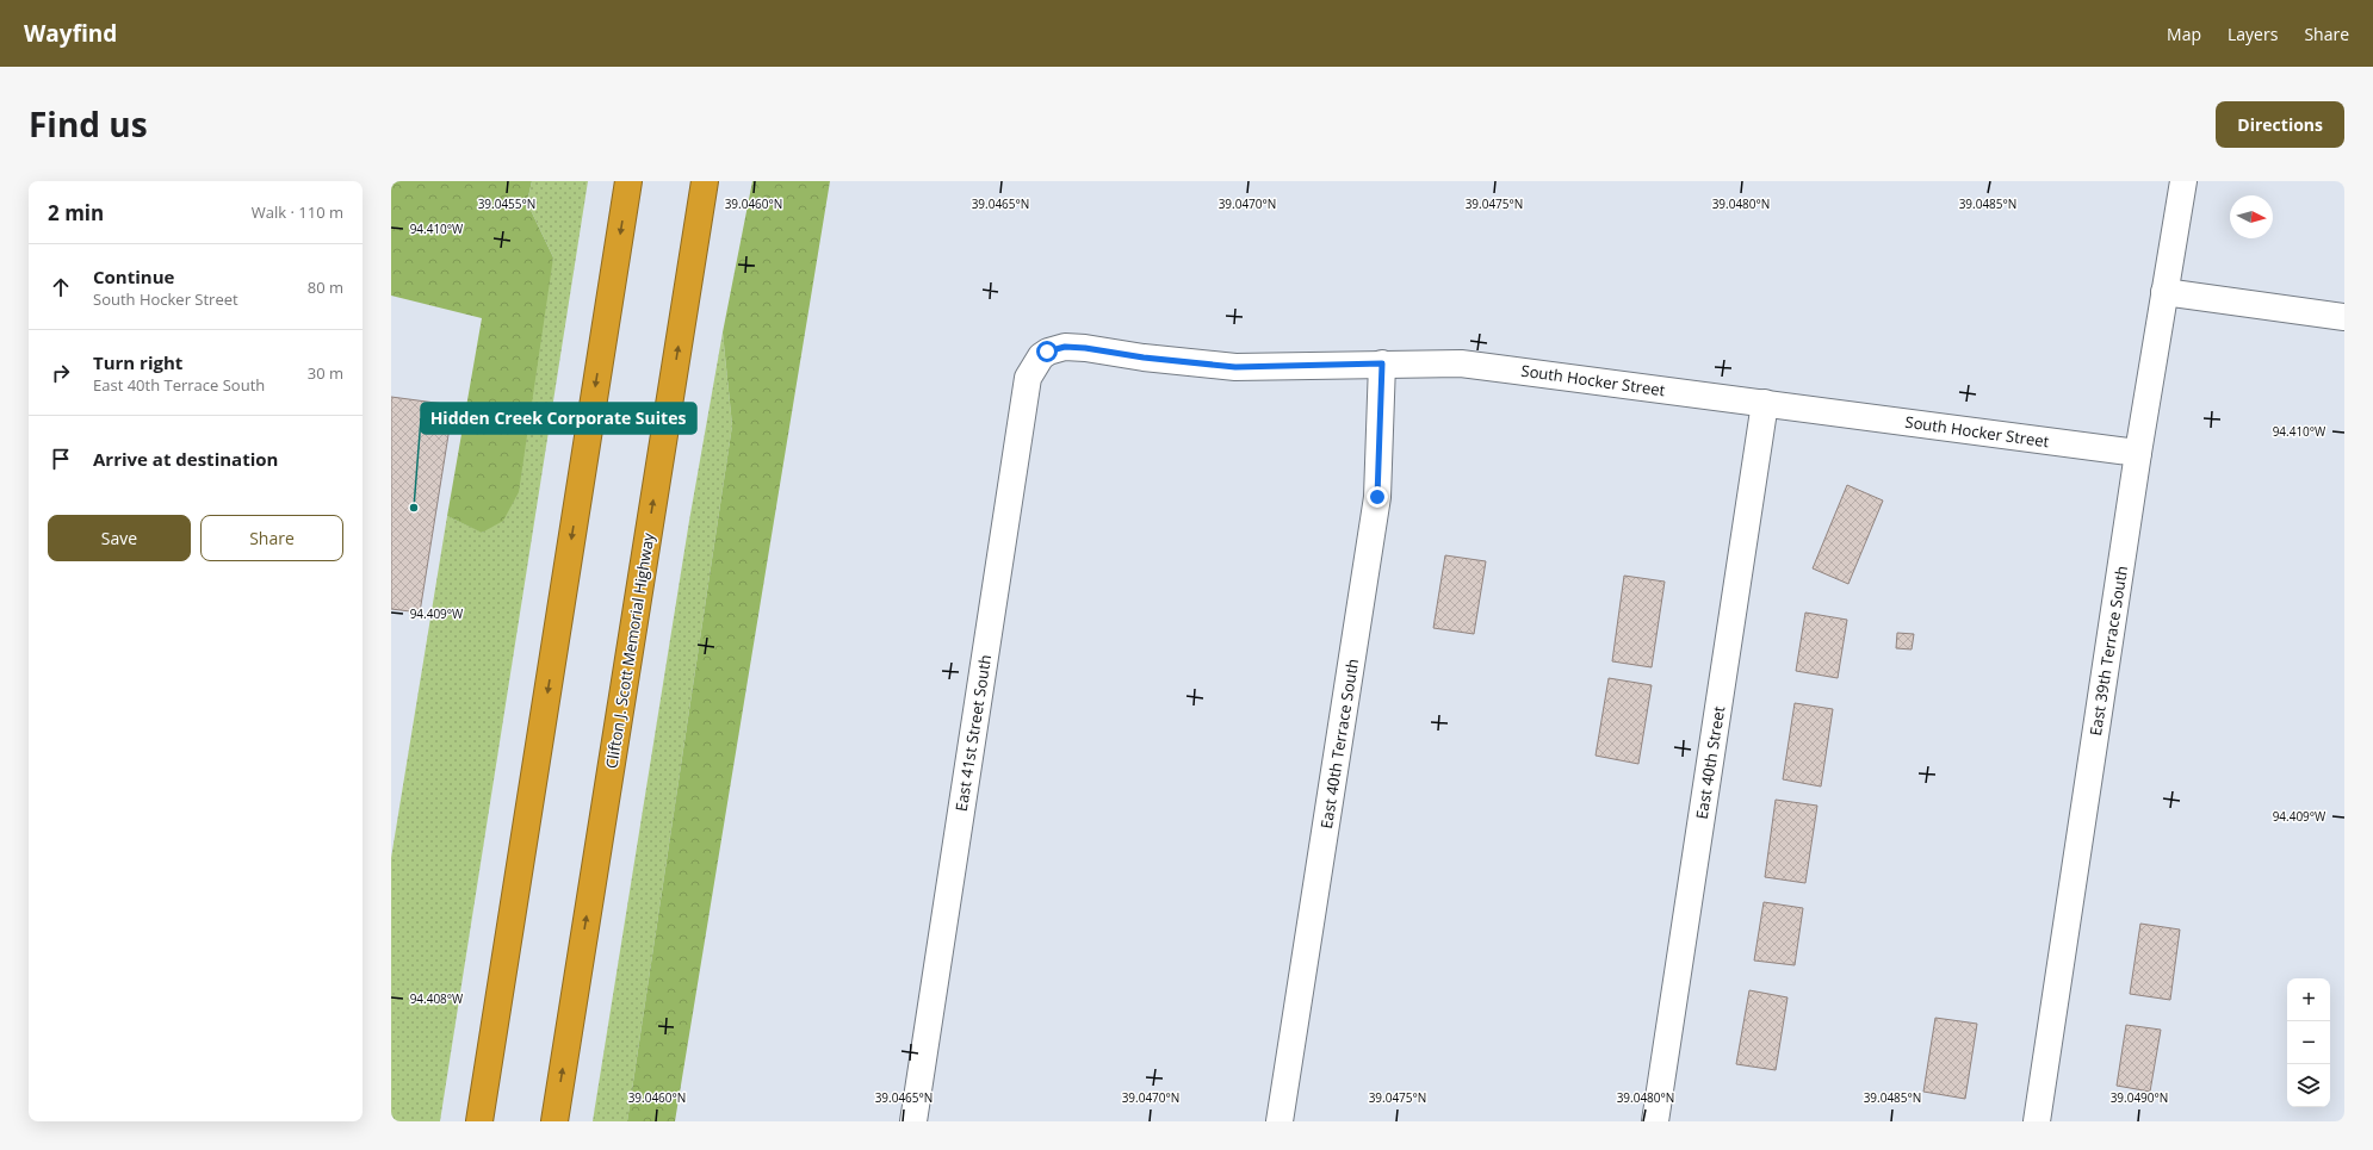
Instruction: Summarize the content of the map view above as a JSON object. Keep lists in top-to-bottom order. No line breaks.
{"streets":{"highway":["Clifton J. Scott Memorial Highway"],"street":["South Hocker Street","East 39th Terrace South","East 41st Street South","East 40th Terrace South","East 40th Street"]},"crossings":[["South Hocker Street","East 39th Terrace South"],["South Hocker Street","East 41st Street South"],["South Hocker Street","East 40th Terrace South"],["South Hocker Street","East 40th Street"]],"places":["Hidden Creek Corporate Suites"],"north":"right","page":{"header":"Wayfind","nav":["Map","Layers","Share"],"title":"Find us","buttons":["Directions",["Save","Share"]],"heading":["2 min","Walk · 110 m"],"list":[["Continue","South Hocker Street","80 m"],["Turn right","East 40th Terrace South","30 m"],"Arrive at destination"],"map_buttons":["+","−"]},"coordinates":["39.0455°N","39.0460°N","39.0465°N","39.0470°N","39.0475°N","39.0480°N","39.0485°N","94.410°W","94.409°W","94.408°W","39.0490°N"]}
